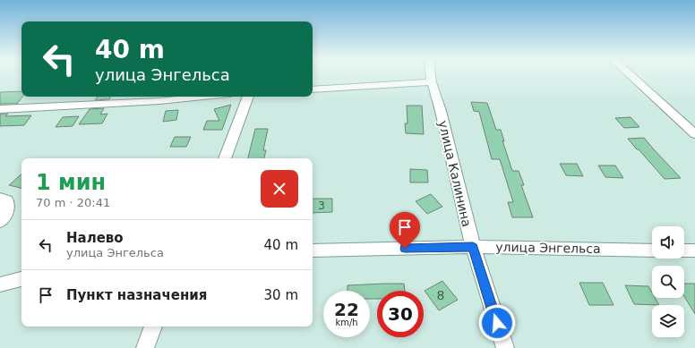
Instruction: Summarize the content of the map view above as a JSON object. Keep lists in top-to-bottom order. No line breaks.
{"streets":{"street":["улица Калинина","улица Энгельса"]},"crossings":[["улица Калинина","улица Энгельса"]],"house_numbers":["3","8"],"page":{"turn":["40 m","улица Энгельса"],"heading":["1 мин","70 m · 20:41"],"list":[{"name":"Налево","note":"улица Энгельса","value":"40 m"},{"name":"Пункт назначения","value":"30 m"}],"speed":"22 km/h","limit":"30"}}
